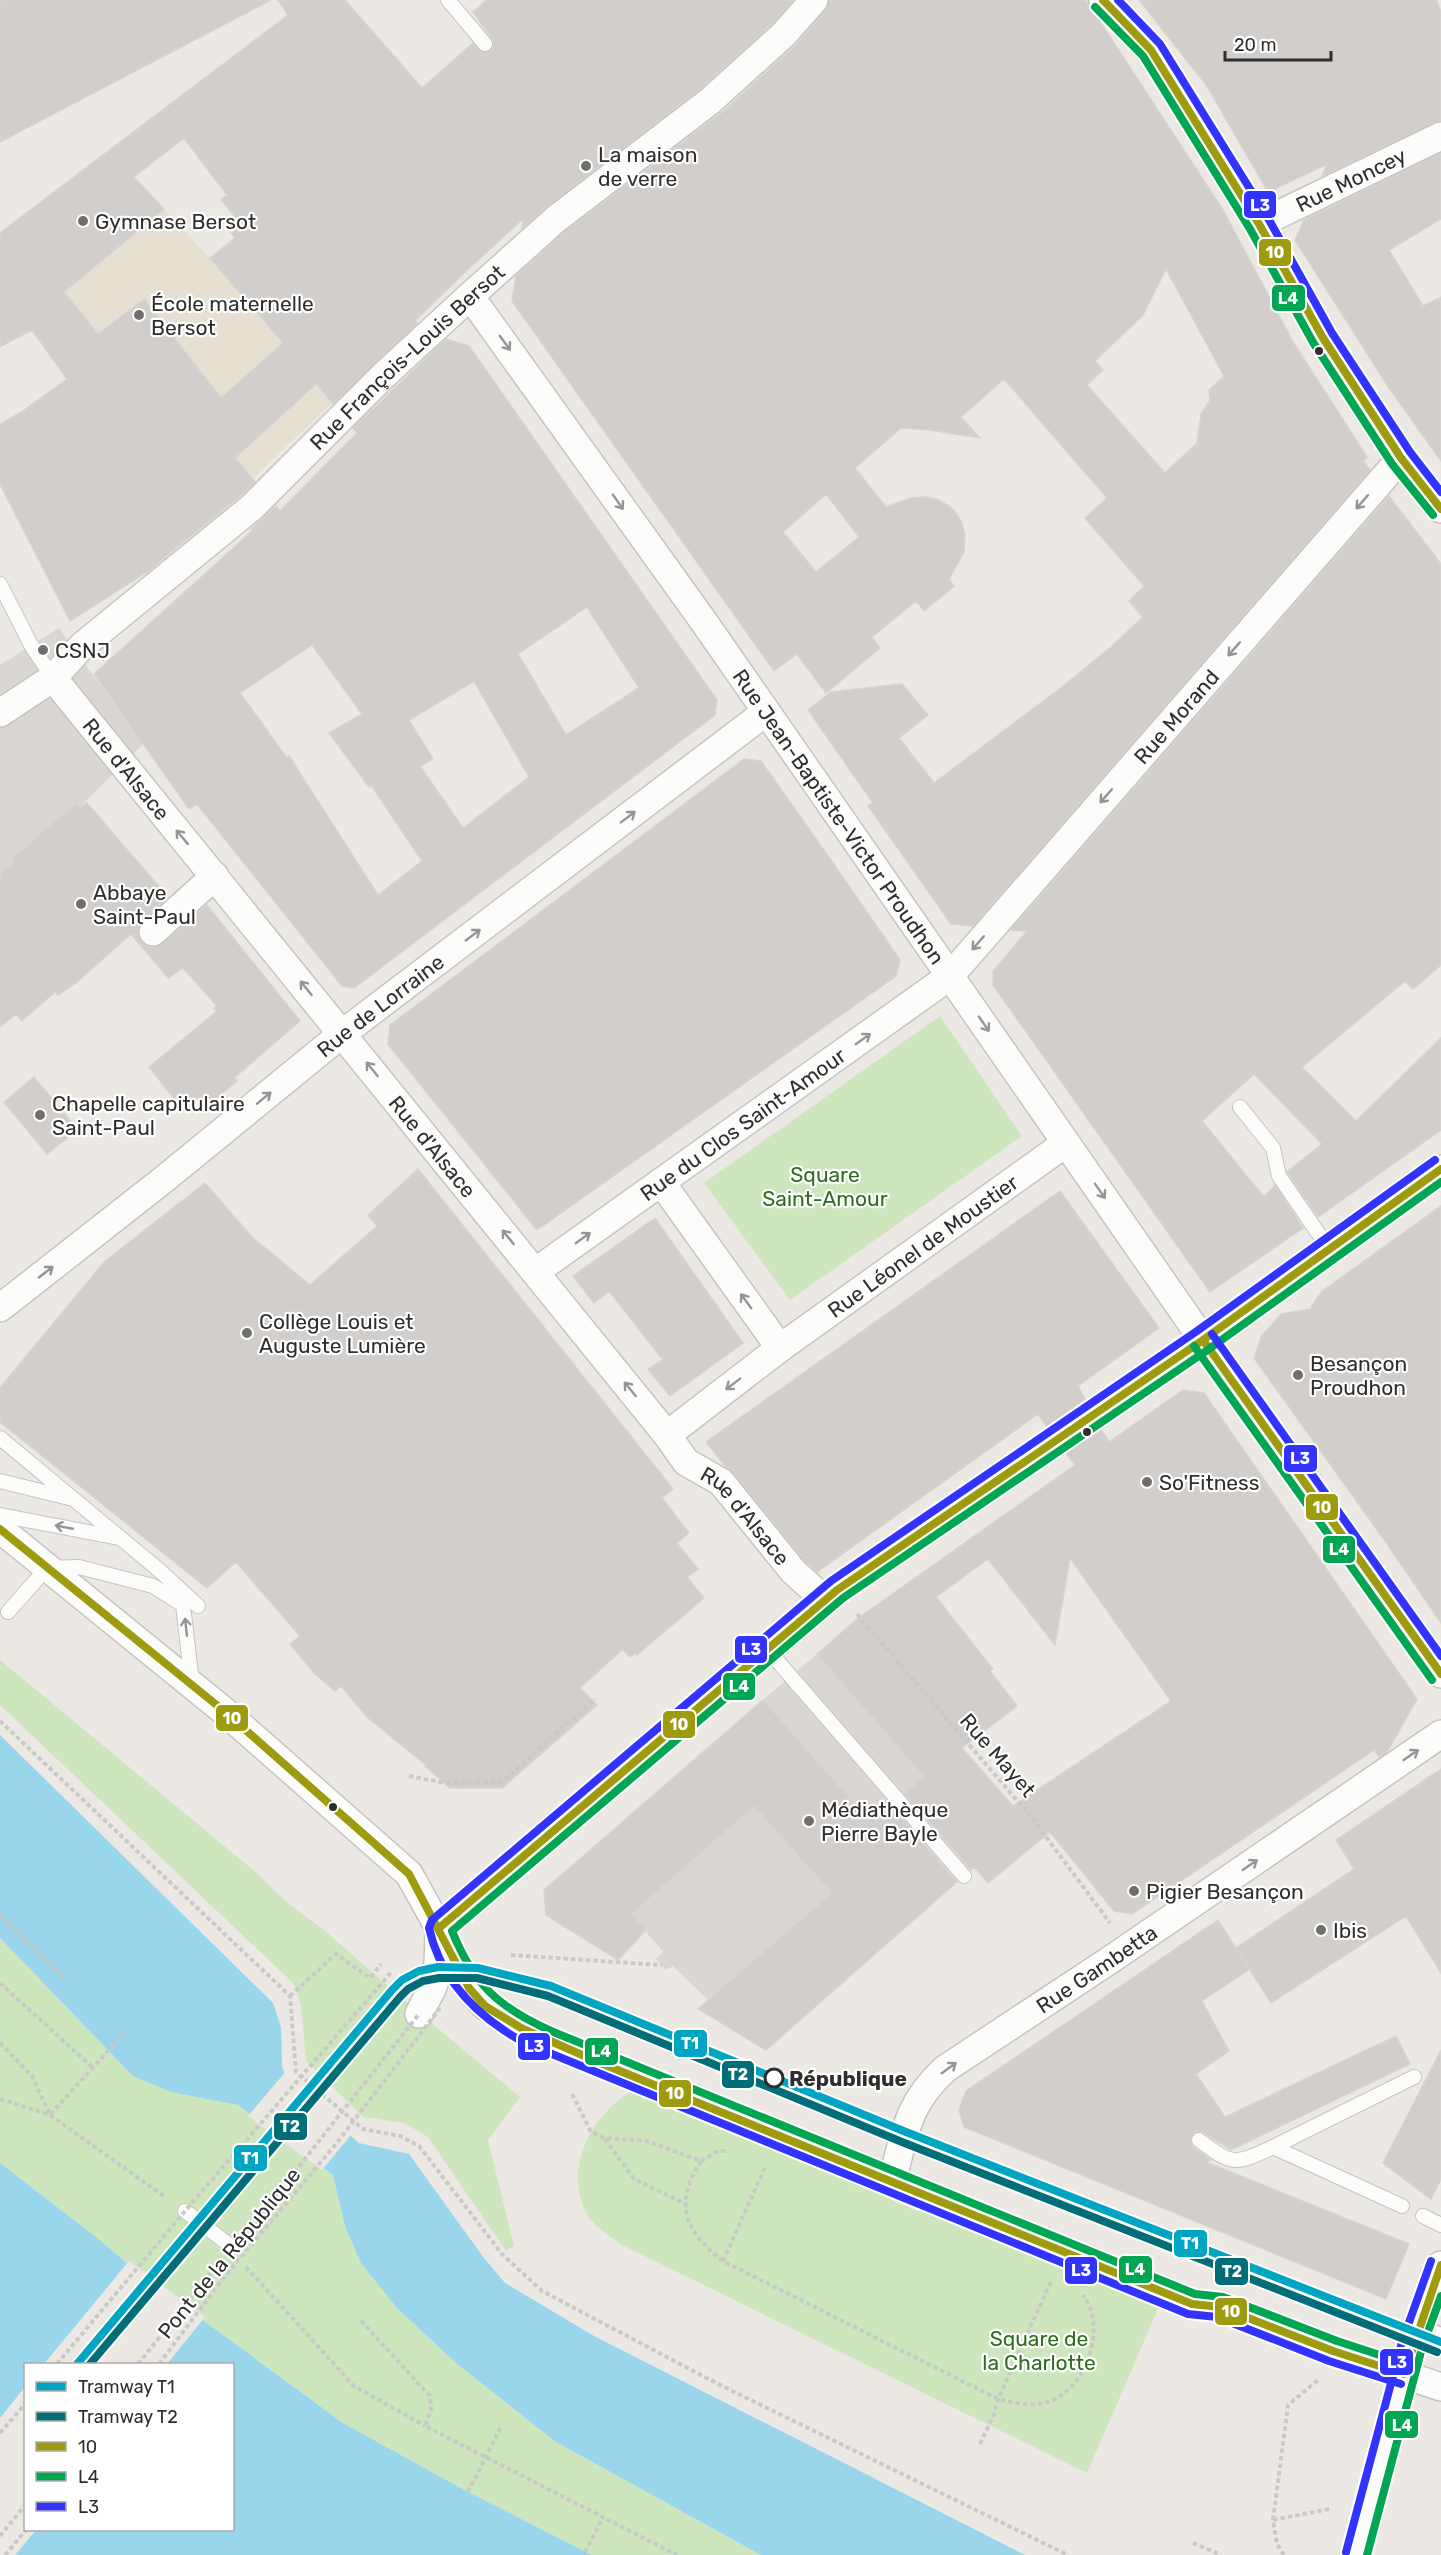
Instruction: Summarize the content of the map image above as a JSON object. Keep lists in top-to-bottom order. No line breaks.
{"streets":{"street":["Rue Moncey","Rue François-Louis Bersot","Rue Morand","Rue d'Alsace","Rue Jean-Baptiste-Victor Proudhon","Rue de Lorraine","Rue du Clos Saint-Amour","Rue Léonel de Moustier","Rue Gambetta"],"path":["Rue Mayet","Pont de la République"]},"crossings":[["Rue François-Louis Bersot","Rue d'Alsace"],["Rue François-Louis Bersot","Rue Jean-Baptiste-Victor Proudhon"],["Rue Morand","Rue Jean-Baptiste-Victor Proudhon"],["Rue Morand","Rue du Clos Saint-Amour"],["Rue d'Alsace","Rue de Lorraine"],["Rue d'Alsace","Rue du Clos Saint-Amour"],["Rue d'Alsace","Rue Léonel de Moustier"],["Rue d'Alsace","Rue Mayet"],["Rue Jean-Baptiste-Victor Proudhon","Rue de Lorraine"],["Rue Jean-Baptiste-Victor Proudhon","Rue du Clos Saint-Amour"],["Rue Jean-Baptiste-Victor Proudhon","Rue Léonel de Moustier"],["Rue Mayet","Rue Gambetta"]],"one_way":["Rue Morand","Rue d'Alsace","Rue Jean-Baptiste-Victor Proudhon","Rue de Lorraine","Rue du Clos Saint-Amour","Rue Gambetta"],"parks":["Square Saint-Amour","Square de la Charlotte"],"places":["La maison de verre","Gymnase Bersot","École maternelle Bersot","CSNJ","Abbaye Saint-Paul","Chapelle capitulaire Saint-Paul","Collège Louis et Auguste Lumière","Besançon Proudhon","So'Fitness","Médiathèque Pierre Bayle","Pigier Besançon","Ibis","République"],"lines":["transit line 10","transit line L3","transit line L4","tram line T1","tram line T2"],"legend":["Tramway T1","Tramway T2","10","L4","L3"],"scale_bar":"20 m"}
